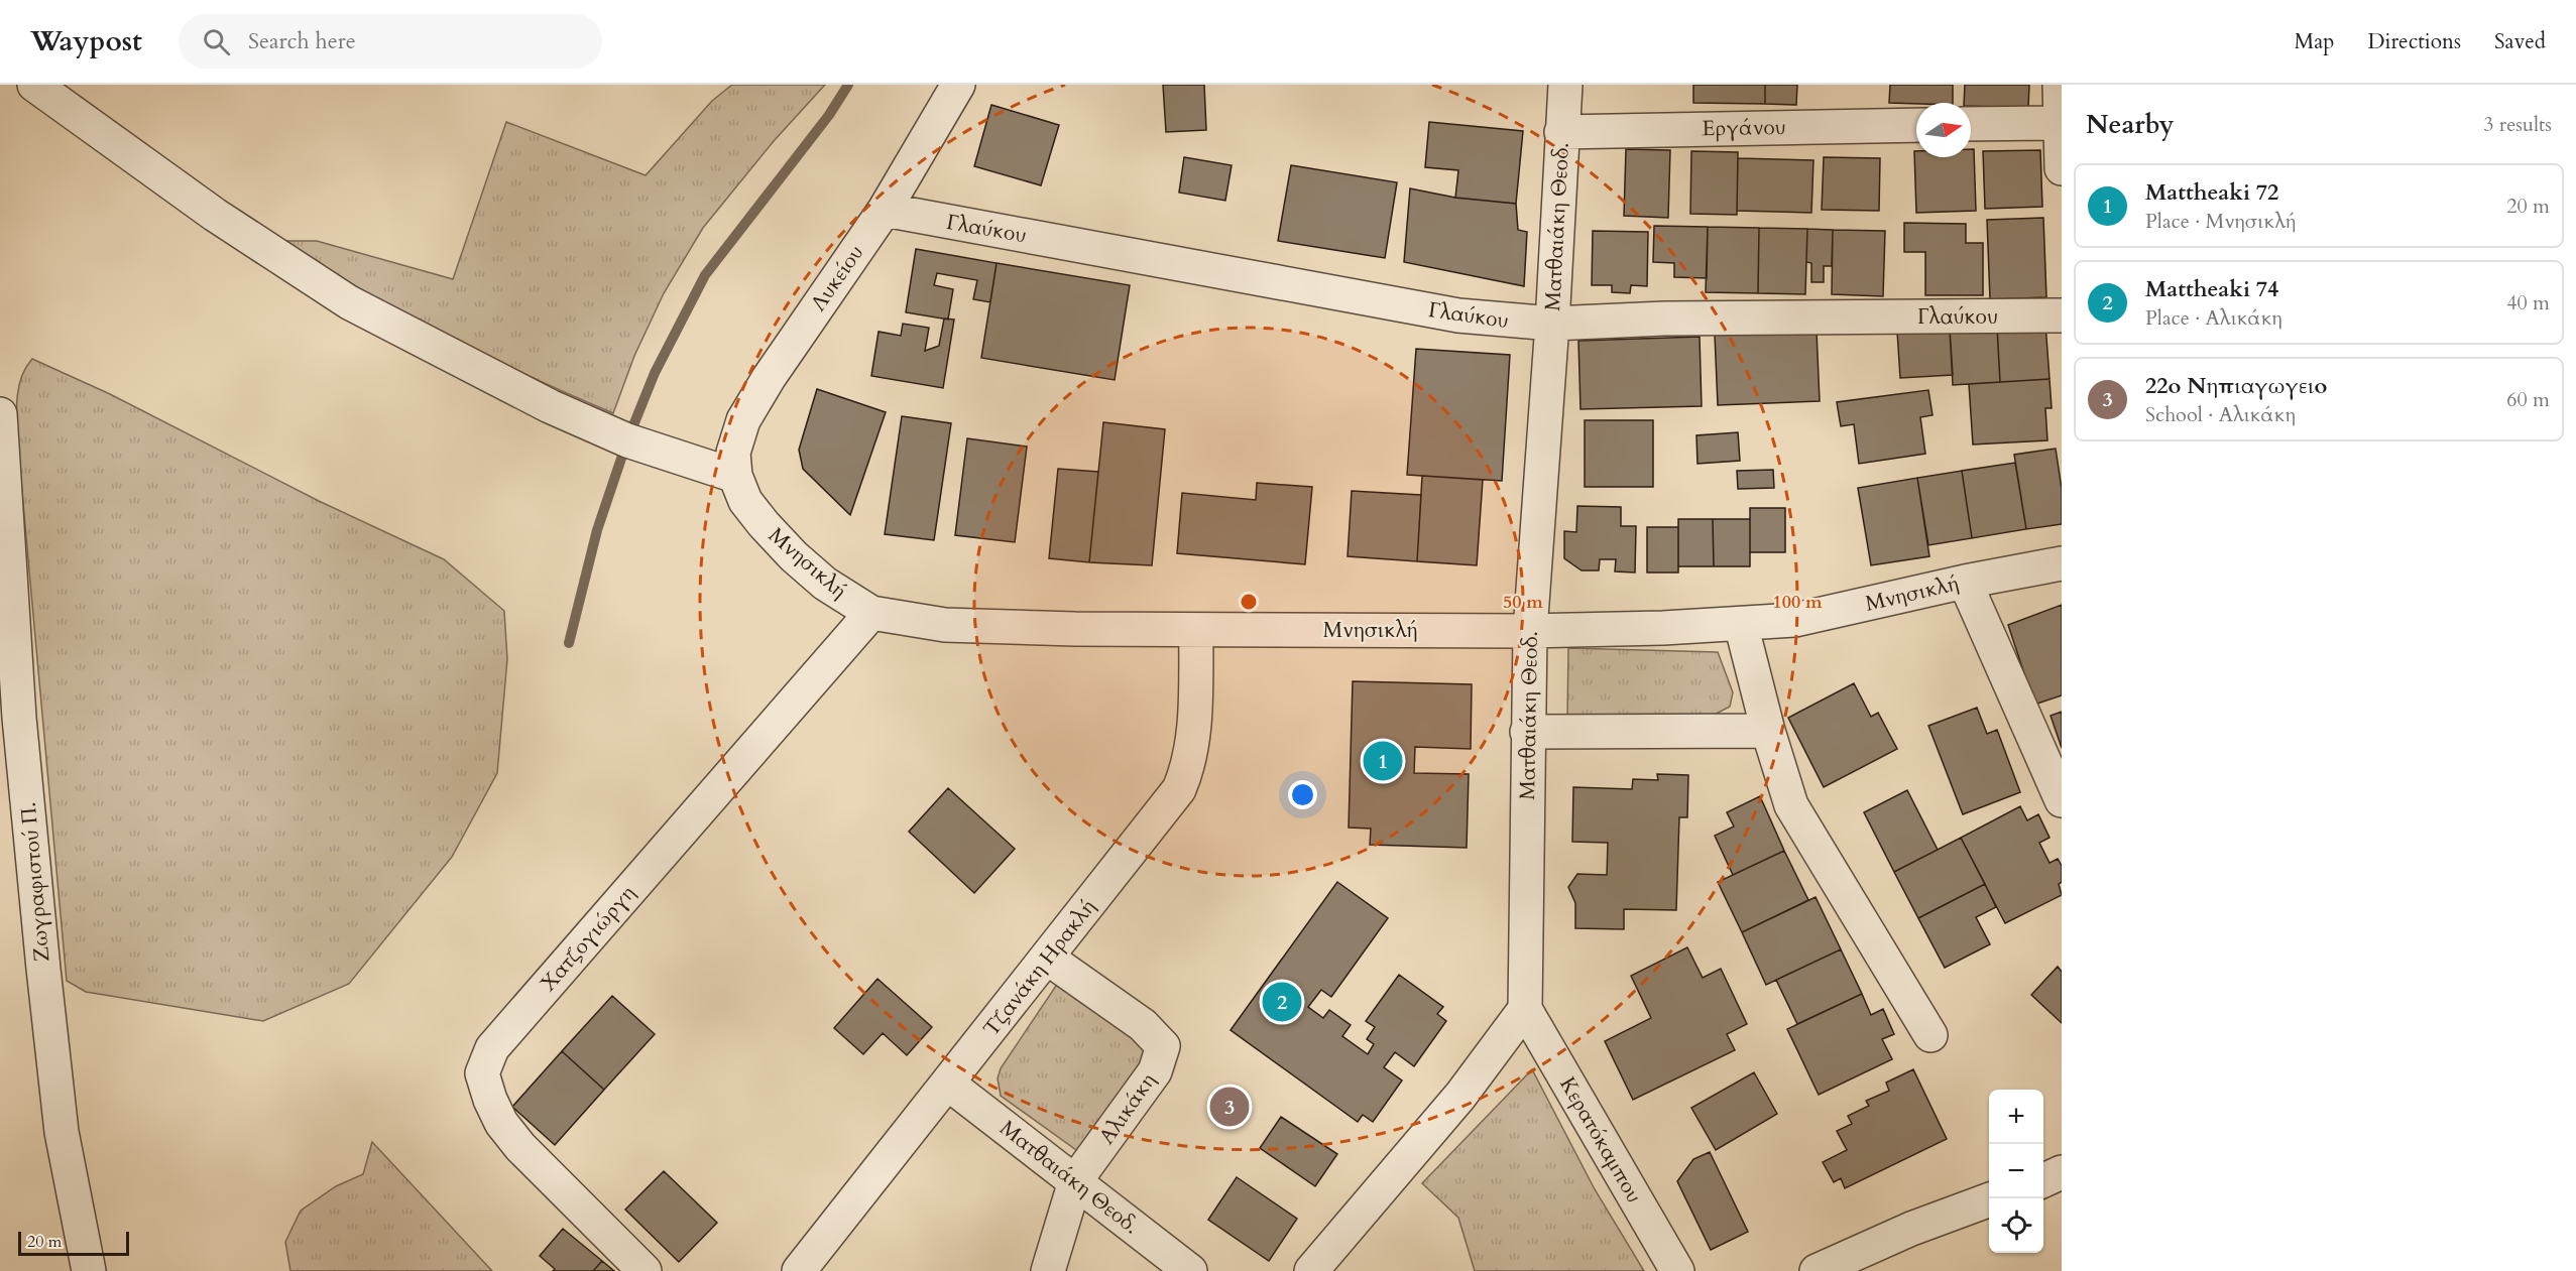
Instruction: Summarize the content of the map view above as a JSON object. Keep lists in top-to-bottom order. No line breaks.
{"streets":{"street":["Εργάνου","Ματθαιάκη Θεοδ.","Γλαύκου","Λυκείου","Μνησικλή","Ζωγραφιστού Π.","Χατζογιώργη","Τζανάκη Ηρακλή","Αλικάκη","Κερατόκαμπου"]},"crossings":[["Εργάνου","Ματθαιάκη Θεοδ."],["Ματθαιάκη Θεοδ.","Γλαύκου"],["Ματθαιάκη Θεοδ.","Μνησικλή"],["Ματθαιάκη Θεοδ.","Τζανάκη Ηρακλή"],["Ματθαιάκη Θεοδ.","Αλικάκη"],["Ματθαιάκη Θεοδ.","Κερατόκαμπου"],["Γλαύκου","Λυκείου"],["Λυκείου","Μνησικλή"],["Μνησικλή","Χατζογιώργη"],["Μνησικλή","Τζανάκη Ηρακλή"],["Τζανάκη Ηρακλή","Αλικάκη"]],"scale_bar":"20 m","north":"right","page":{"header":"Waypost","search":"Search here","nav":["Map","Directions","Saved"],"heading":["Nearby","3 results"],"list":[{"mark":"1","name":"Mattheaki 72","note":"Place · Μνησικλή","value":"20 m"},{"mark":"2","name":"Mattheaki 74","note":"Place · Αλικάκη","value":"40 m"},{"mark":"3","name":"22ο Νηπιαγωγειο","note":"School · Αλικάκη","value":"60 m"}],"pins":["1","2","3"],"map_buttons":["+","−"],"scale":"20 m"},"rings":["50 m","100 m"]}
